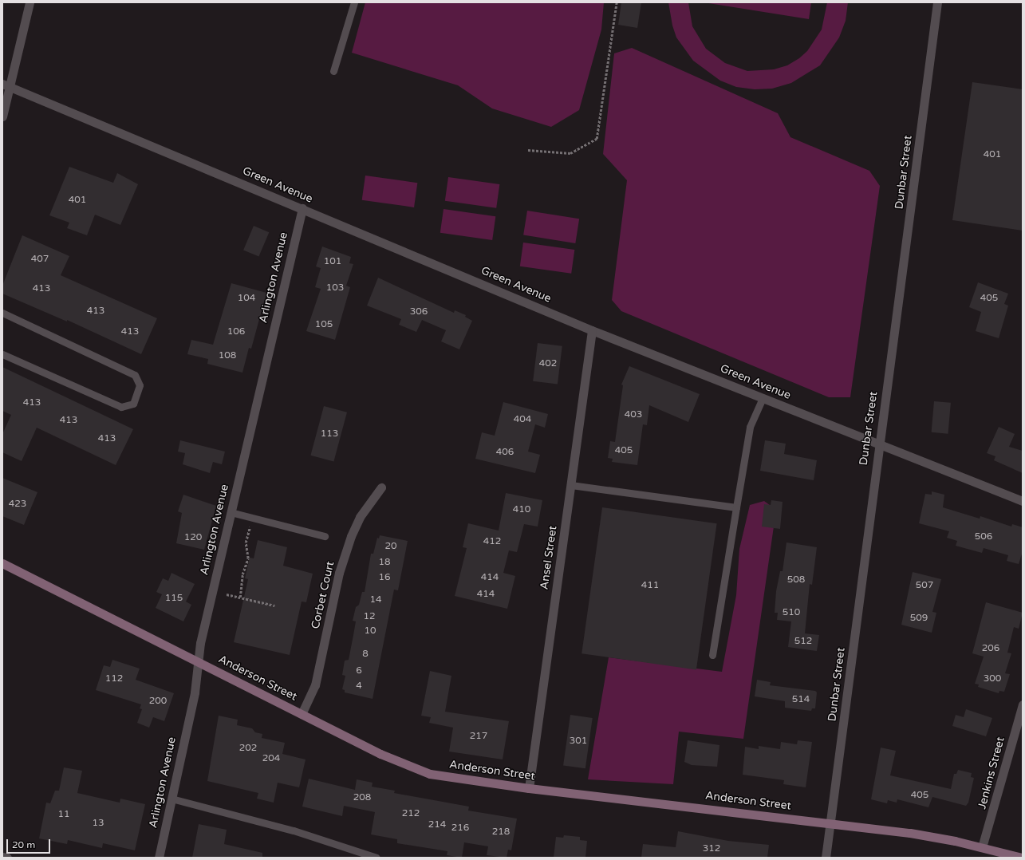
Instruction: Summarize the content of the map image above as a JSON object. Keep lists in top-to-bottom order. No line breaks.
{"streets":{"main road":["Anderson Street"],"street":["Dunbar Street","Green Avenue","Arlington Avenue","Ansel Street","Corbet Court","Jenkins Street"]},"crossings":[["Dunbar Street","Green Avenue"],["Dunbar Street","Anderson Street"],["Green Avenue","Arlington Avenue"],["Green Avenue","Ansel Street"],["Arlington Avenue","Anderson Street"],["Ansel Street","Anderson Street"],["Corbet Court","Anderson Street"],["Anderson Street","Jenkins Street"]],"house_numbers":["401","401","407","101","103","413","104","405","413","306","105","413","106","108","402","413","403","404","413","113","413","405","406","423","410","506","120","412","20","18","16","414","508","411","507","414","115","14","510","12","509","10","512","206","8","6","112","300","4","514","200","217","301","202","204","405","208","212","11","13","214","216","218","312"],"scale_bar":"20 m"}
